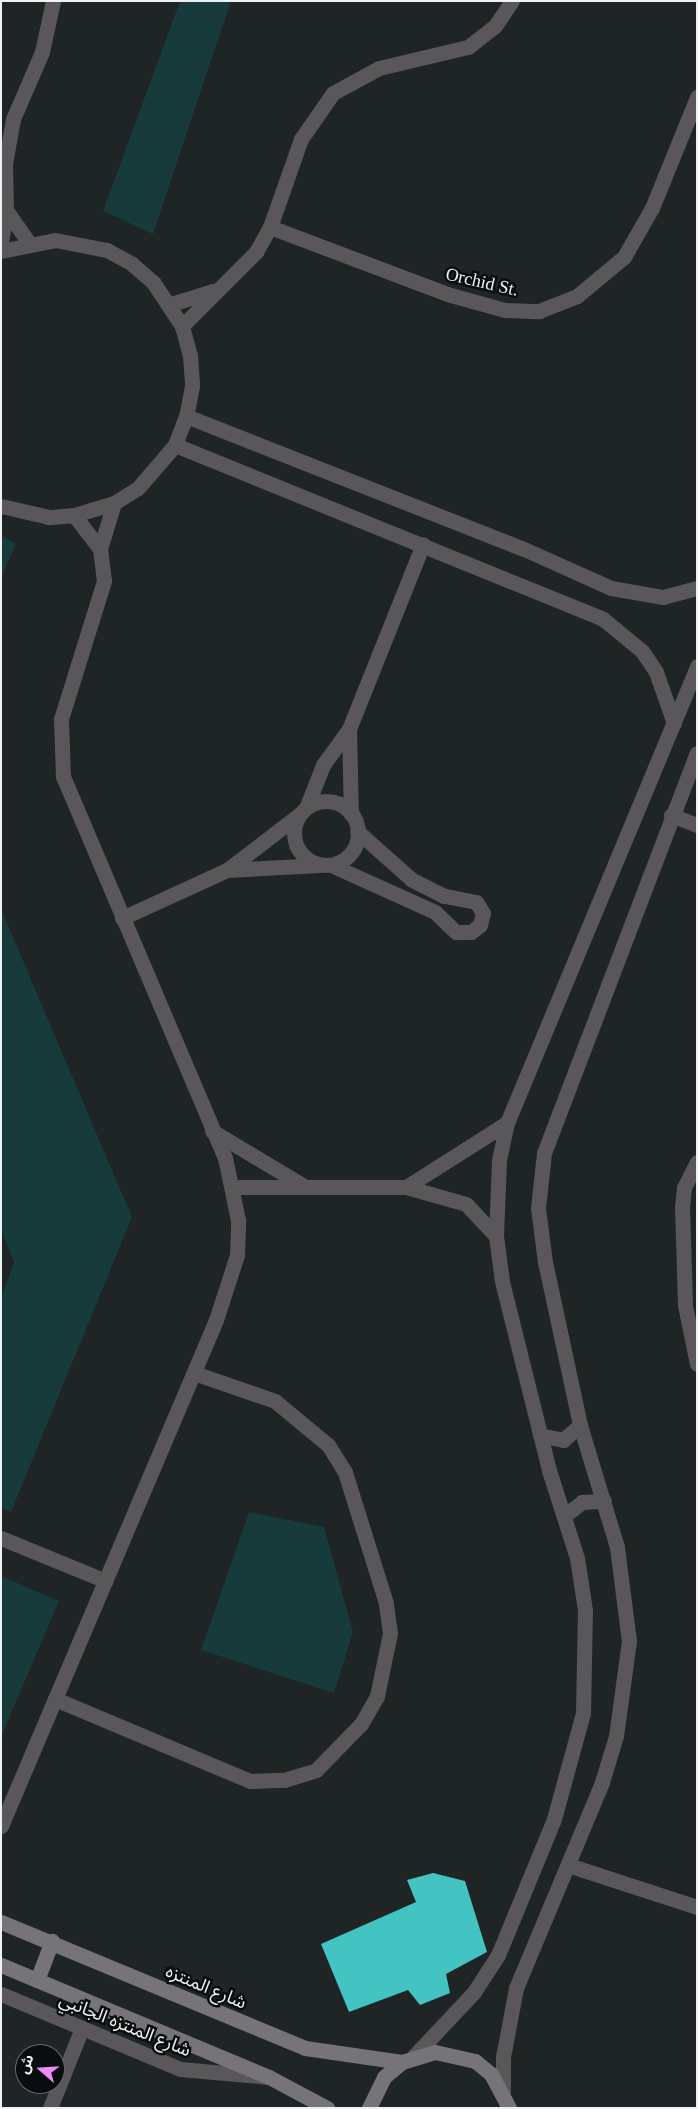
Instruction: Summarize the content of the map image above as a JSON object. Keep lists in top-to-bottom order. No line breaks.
{"streets":{"street":["Orchid St.","شارع المنتزه","شارع المنتزه الجانبي"]},"north":"left"}
